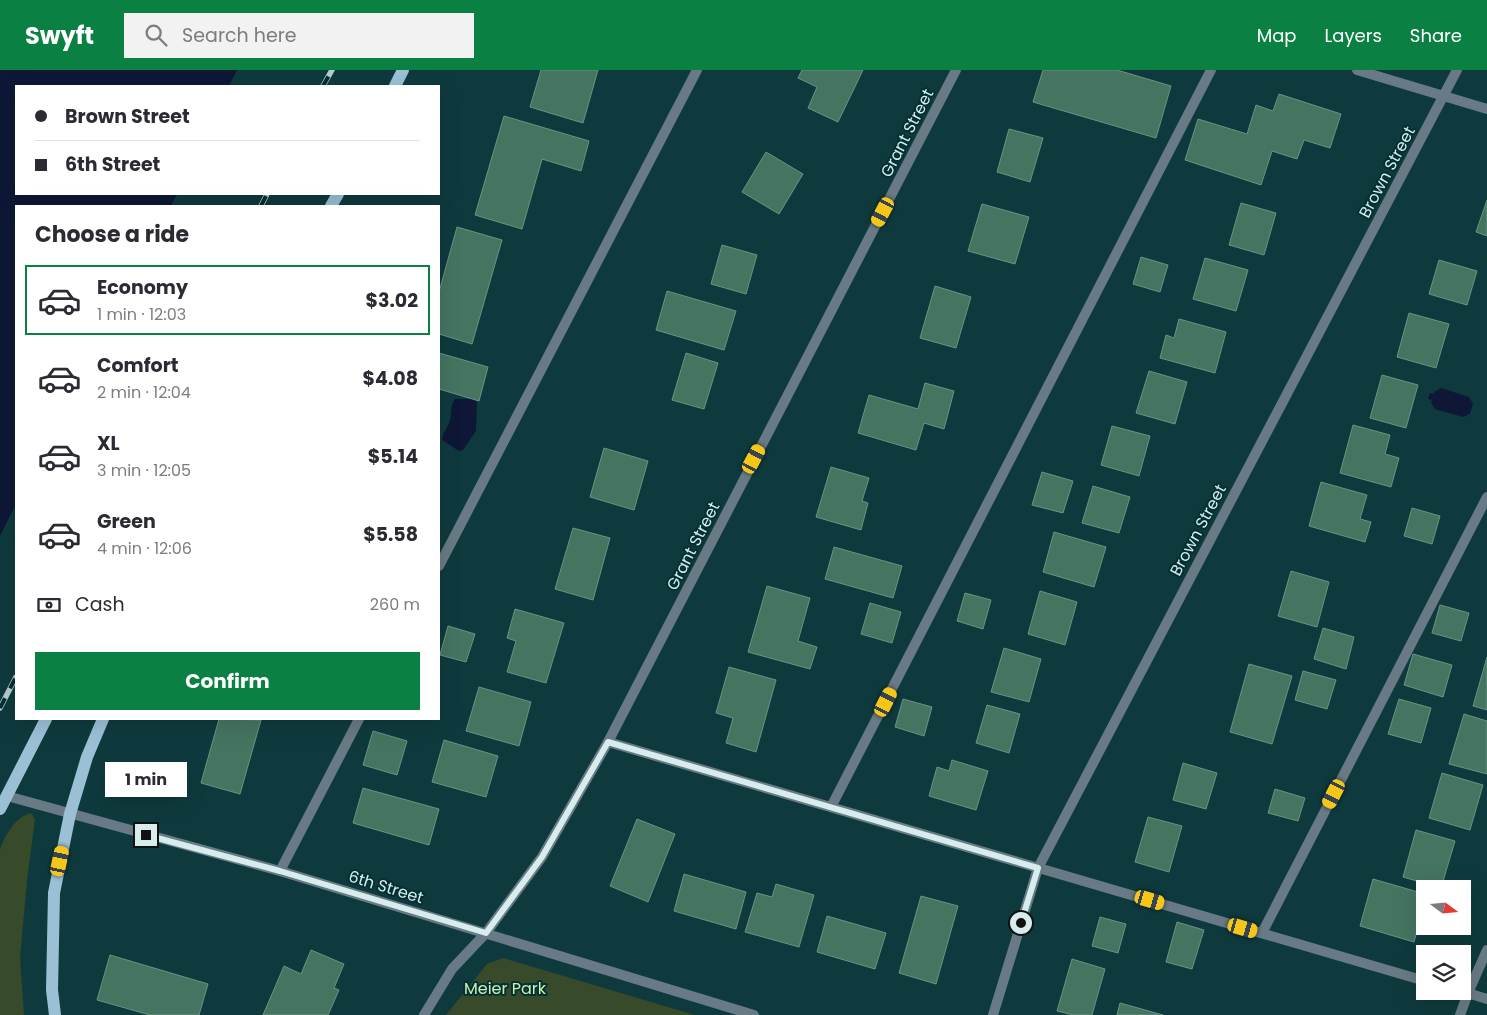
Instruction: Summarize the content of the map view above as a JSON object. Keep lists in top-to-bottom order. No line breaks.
{"streets":{"street":["Grant Street","Brown Street","6th Street"]},"crossings":[["Grant Street","6th Street"]],"parks":["Meier Park"],"north":"right","page":{"header":"Swyft","search":"Search here","nav":["Map","Layers","Share"],"banner":["Brown Street","6th Street"],"heading":"Choose a ride","list":[{"name":"Economy","note":"1 min · 12:03","value":"$3.02"},{"name":"Comfort","note":"2 min · 12:04","value":"$4.08"},{"name":"XL","note":"3 min · 12:05","value":"$5.14"},{"name":"Green","note":"4 min · 12:06","value":"$5.58"}],"pay":["Cash","260 m"],"buttons":"Confirm","bubble":"1 min"}}
